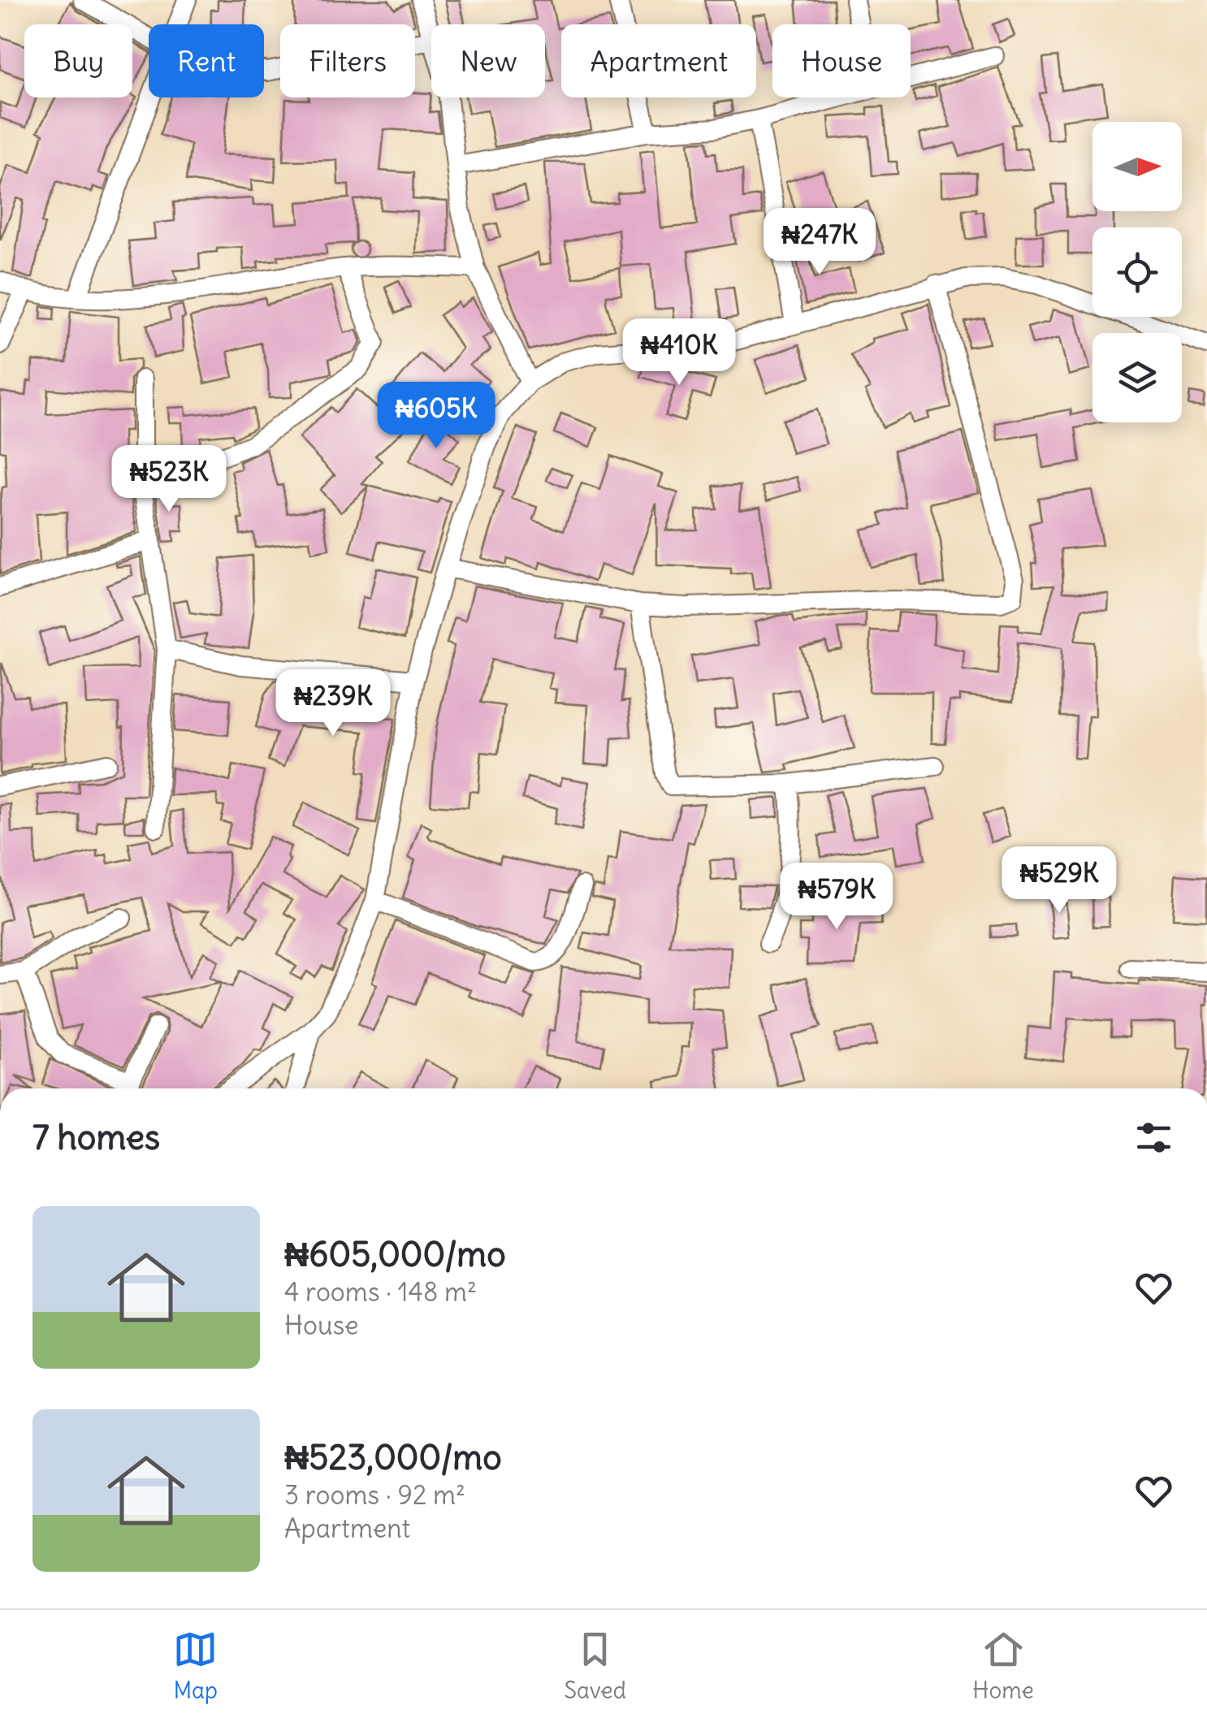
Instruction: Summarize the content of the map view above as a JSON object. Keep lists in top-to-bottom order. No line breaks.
{"north":"right","page":{"chip":["Buy","Rent","Filters","New","Apartment","House"],"price":["₦247K","₦410K","₦605K","₦523K","₦239K","₦529K","₦579K"],"heading":"7 homes","list":[{"name":"₦605,000/mo","note":"4 rooms · 148 m² · House"},{"name":"₦523,000/mo","note":"3 rooms · 92 m² · Apartment"}],"tabs":["Map","Saved","Home"]}}
